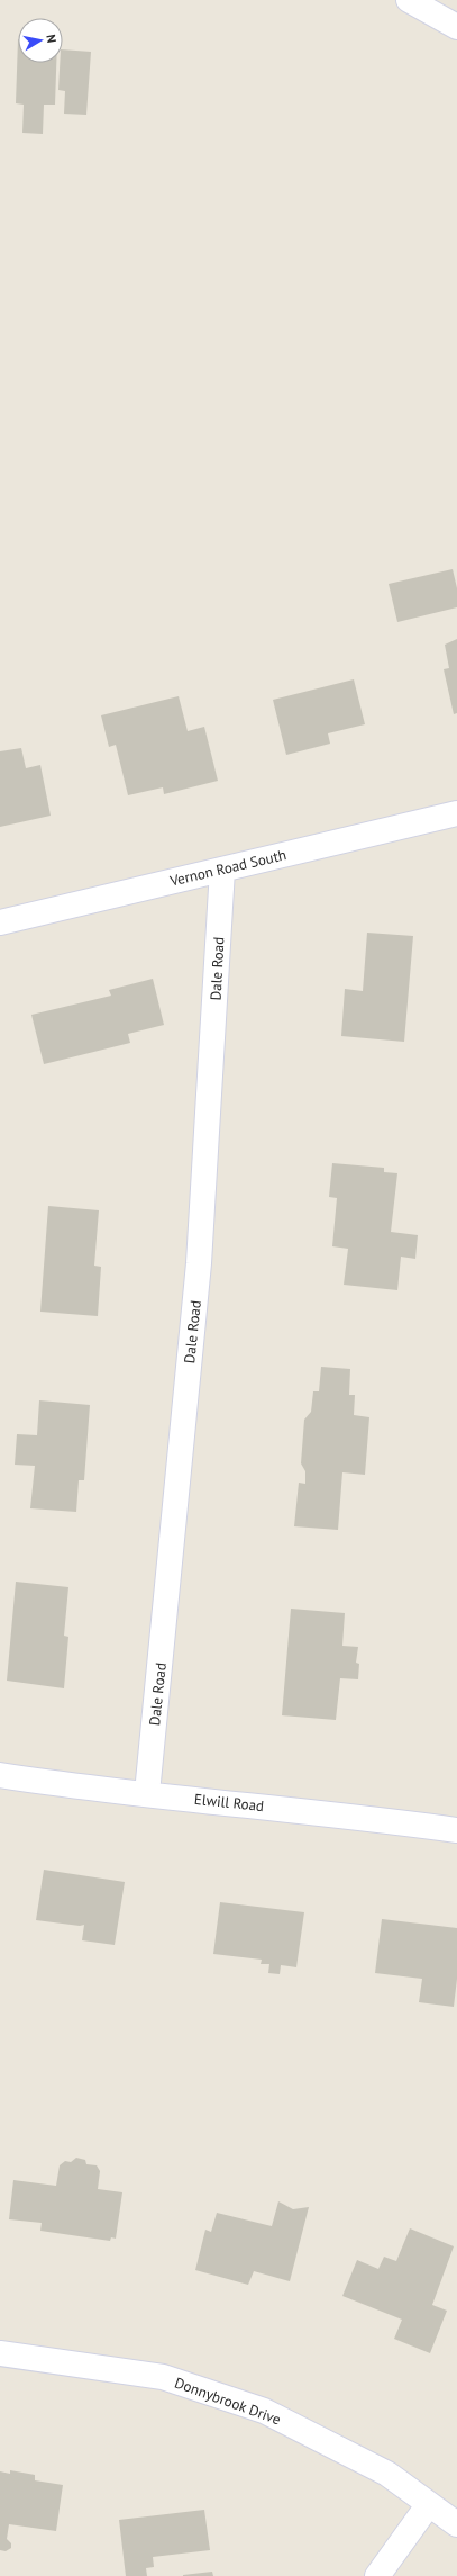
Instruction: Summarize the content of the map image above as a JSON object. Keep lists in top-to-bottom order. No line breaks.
{"streets":{"street":["Vernon Road South","Dale Road","Elwill Road","Donnybrook Drive"]},"crossings":[["Vernon Road South","Dale Road"],["Dale Road","Elwill Road"]],"north":"right"}
